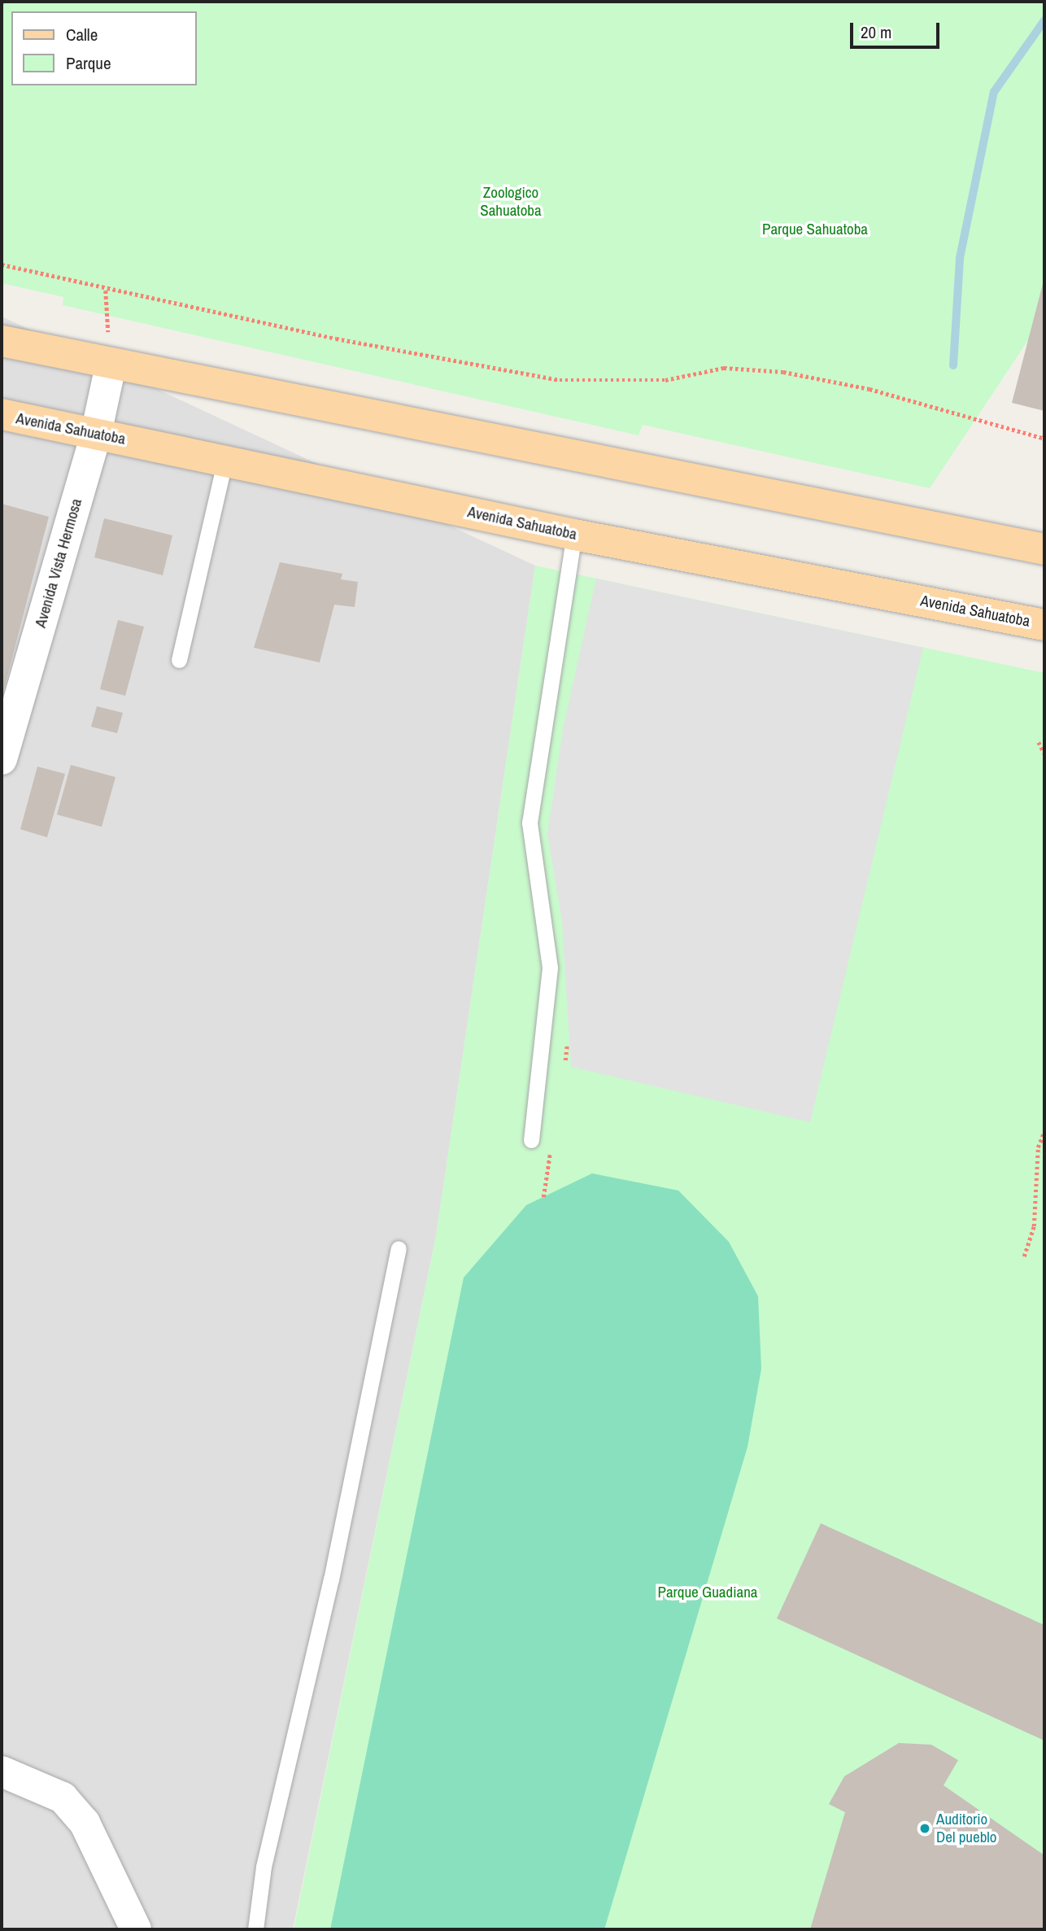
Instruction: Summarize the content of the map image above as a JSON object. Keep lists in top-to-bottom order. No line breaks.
{"streets":{"main road":["Avenida Sahuatoba"],"street":["Avenida Vista Hermosa"]},"crossings":[["Avenida Sahuatoba","Avenida Vista Hermosa"]],"parks":["Zoologico Sahuatoba","Parque Sahuatoba","Parque Guadiana"],"places":["Auditorio Del pueblo"],"legend":["Calle","Parque"],"scale_bar":"20 m"}
